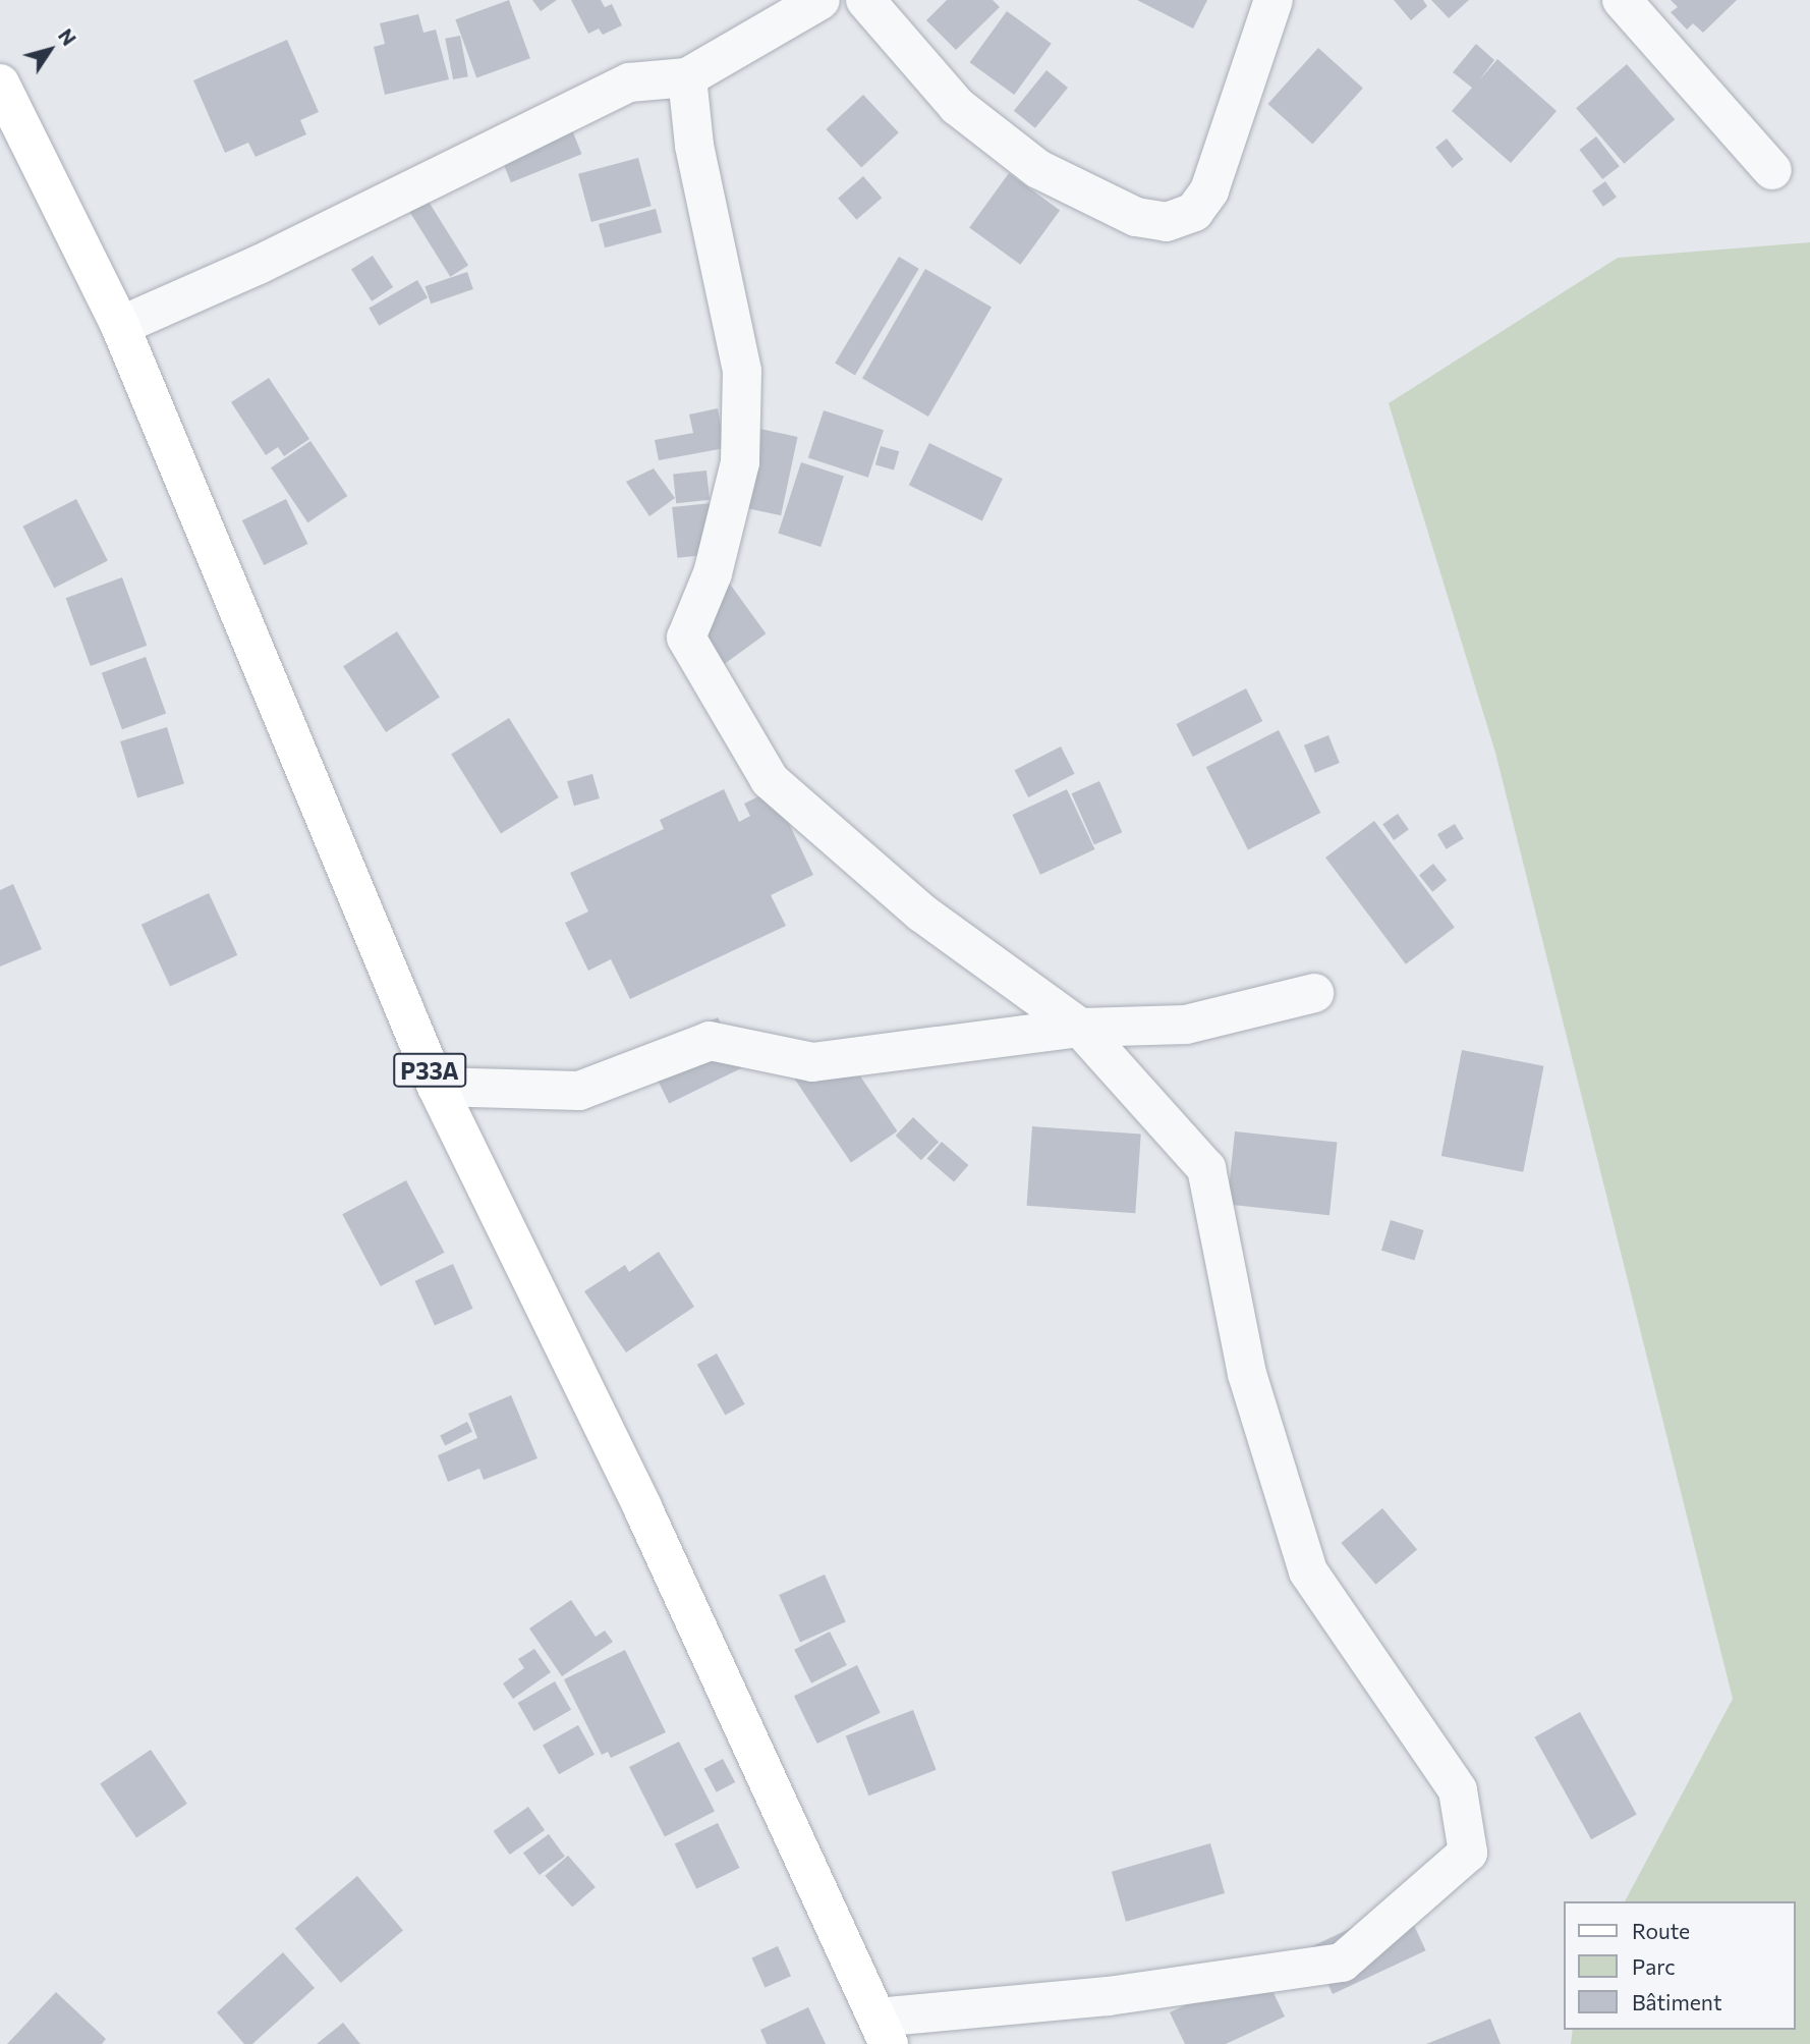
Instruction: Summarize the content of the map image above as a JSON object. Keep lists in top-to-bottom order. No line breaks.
{"streets":{"main road":["P33A"]},"legend":["Route","Parc","Bâtiment"],"north":"top right"}
